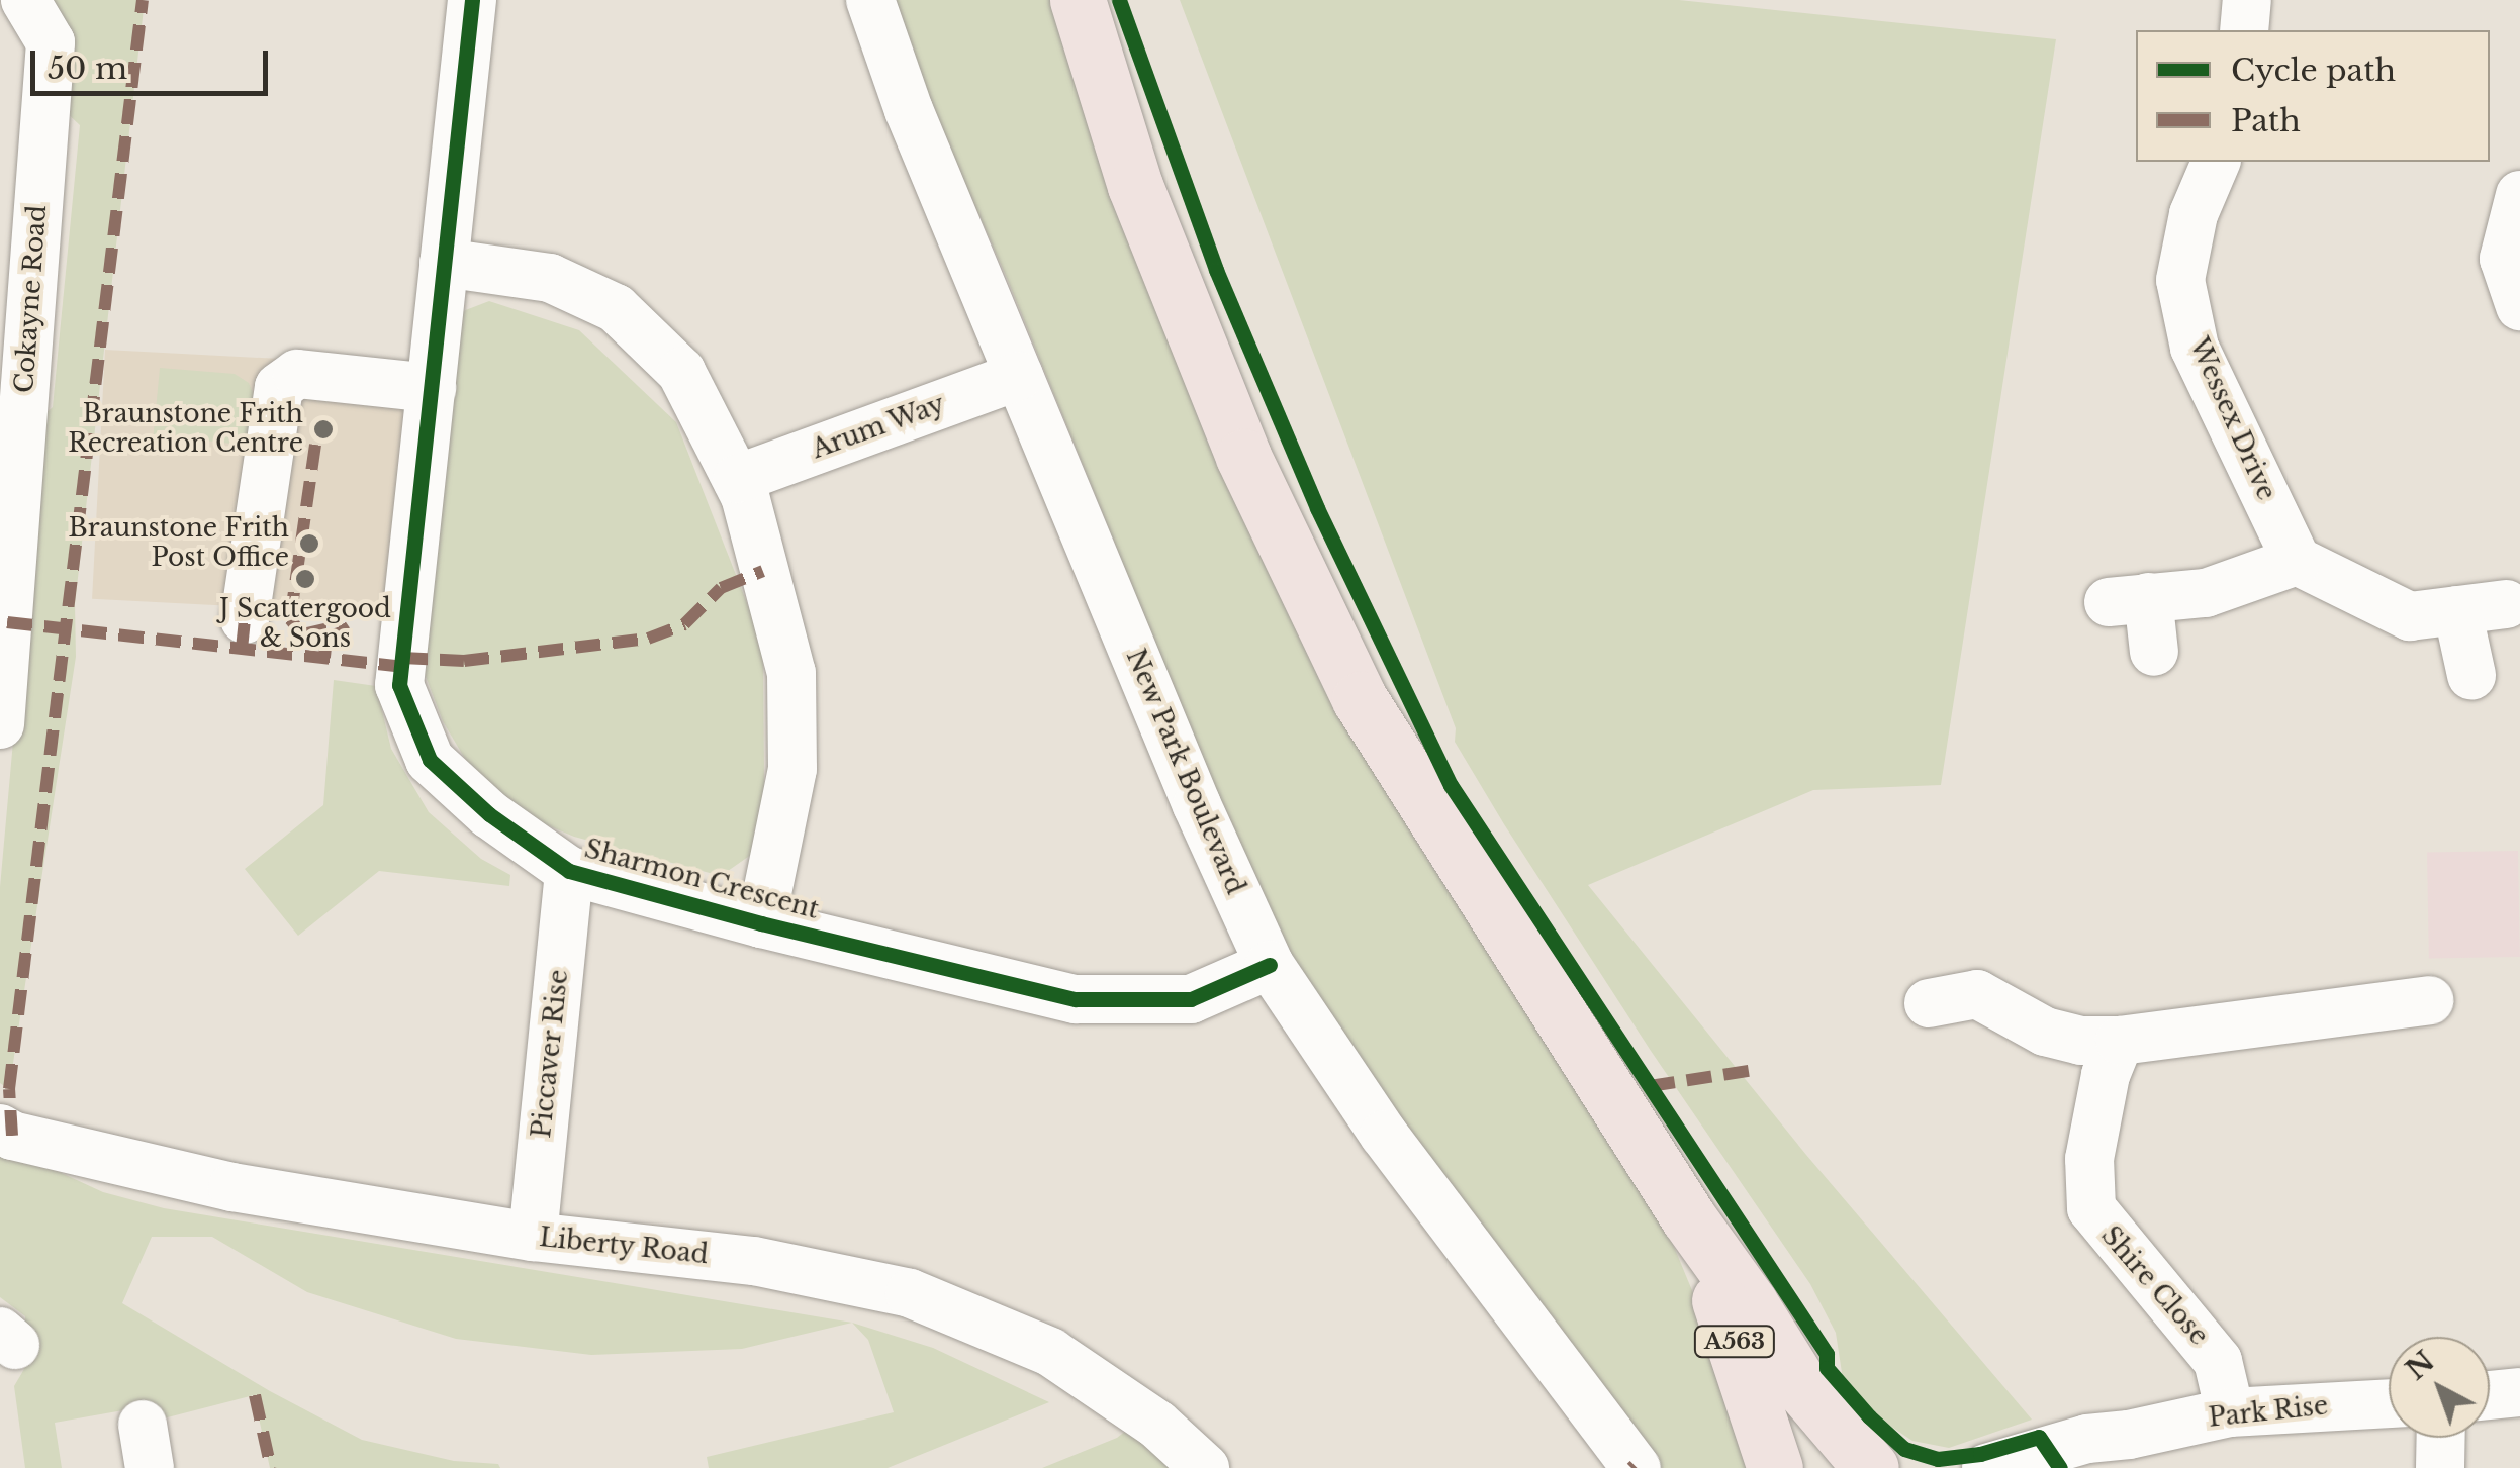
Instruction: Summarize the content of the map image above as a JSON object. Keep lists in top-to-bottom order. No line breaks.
{"streets":{"highway":["A563"],"street":["Cokayne Road","Wessex Drive","Arum Way","New Park Boulevard","Sharmon Crescent","Piccaver Rise","Liberty Road","Shire Close","Park Rise"]},"crossings":[["Arum Way","New Park Boulevard"],["Arum Way","Sharmon Crescent"],["New Park Boulevard","Sharmon Crescent"],["Sharmon Crescent","Piccaver Rise"],["Piccaver Rise","Liberty Road"],["Shire Close","Park Rise"]],"places":["Braunstone Frith Recreation Centre","Braunstone Frith Post Office","J Scattergood & Sons"],"legend":["Cycle path","Path"],"scale_bar":"50 m","north":"top left"}
